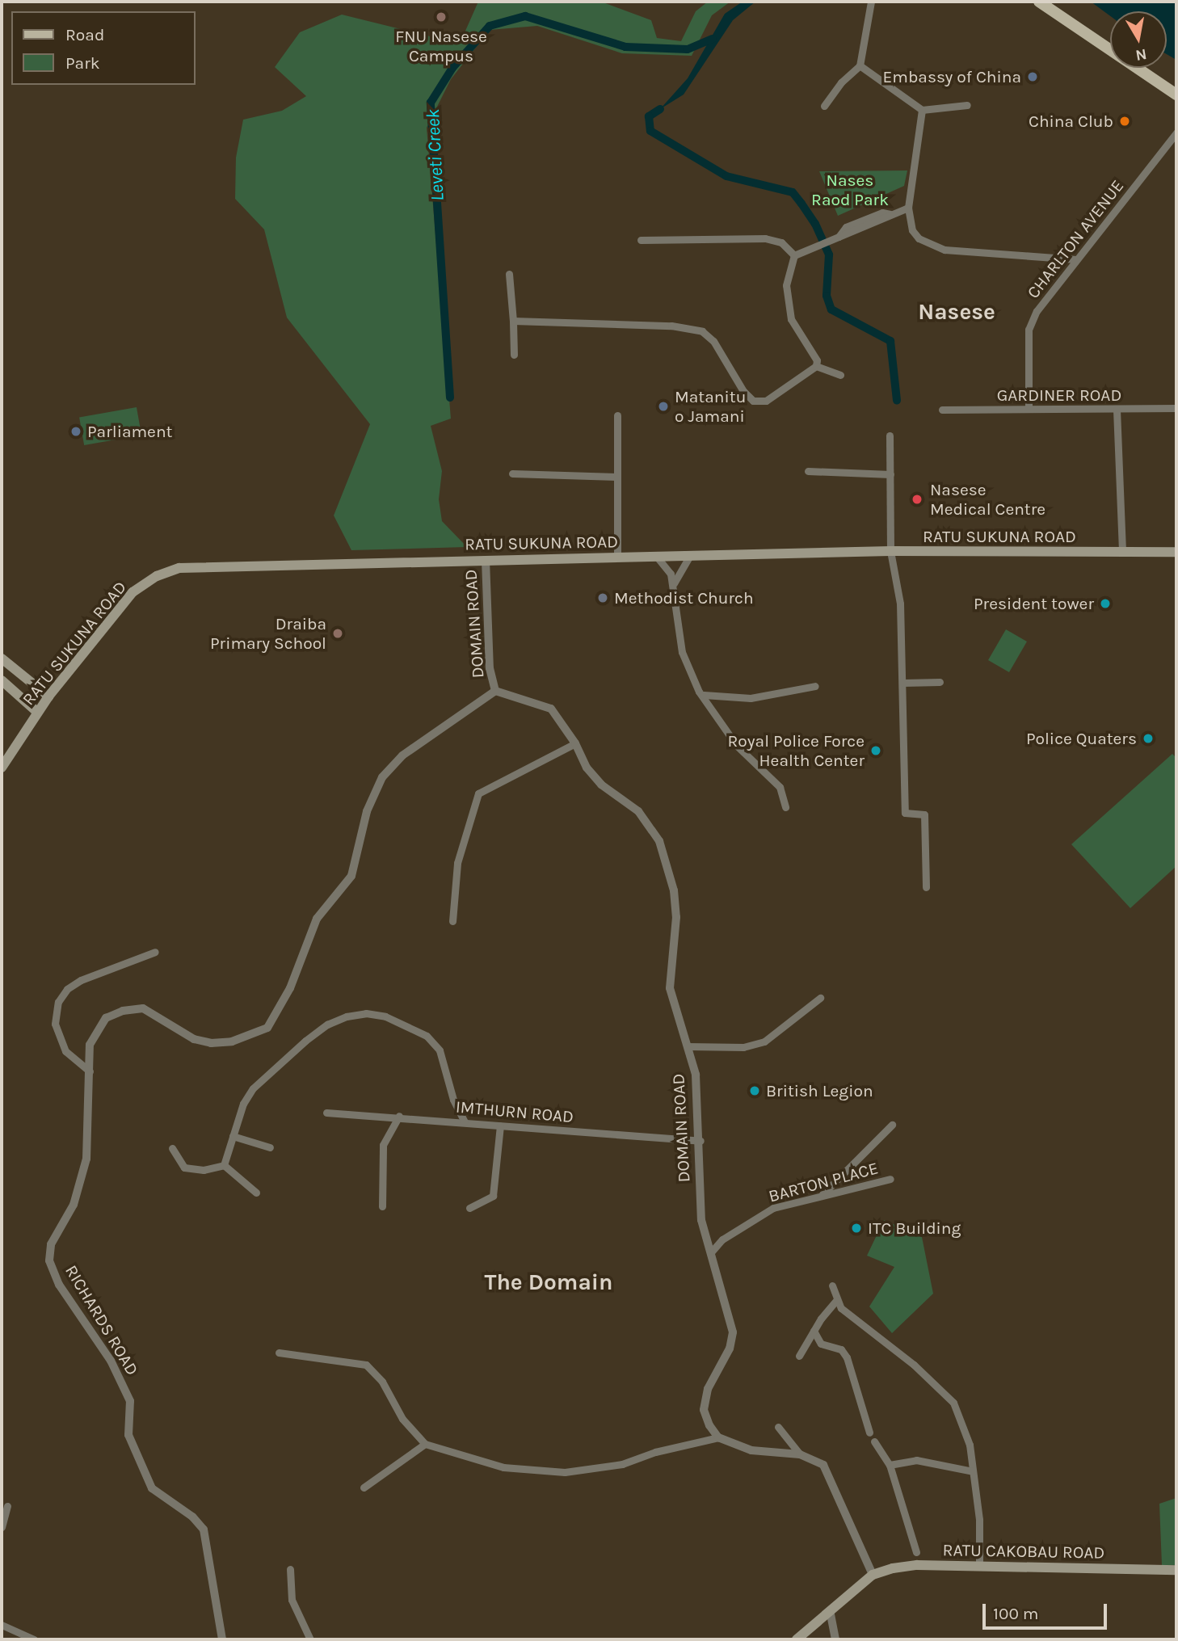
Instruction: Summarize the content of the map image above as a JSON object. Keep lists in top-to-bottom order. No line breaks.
{"streets":{"main road":["RATU SUKUNA ROAD","RATU CAKOBAU ROAD"],"street":["CHARLTON AVENUE","GARDINER ROAD","DOMAIN ROAD","IMTHURN ROAD","BARTON PLACE","RICHARDS ROAD"]},"crossings":[["CHARLTON AVENUE","GARDINER ROAD"],["RATU SUKUNA ROAD","DOMAIN ROAD"],["DOMAIN ROAD","IMTHURN ROAD"],["DOMAIN ROAD","BARTON PLACE"],["DOMAIN ROAD","RICHARDS ROAD"]],"districts":["Nasese","The Domain"],"water":["Leveti Creek"],"parks":["Nases Raod Park"],"places":["FNU Nasese Campus","Embassy of China","China Club","Matanitu o Jamani","Parliament","Nasese Medical Centre","Methodist Church","President tower","Draiba Primary School","Police Quaters","Royal Police Force Health Center","British Legion","ITC Building"],"legend":["Road","Park"],"scale_bar":"100 m","north":"bottom"}
